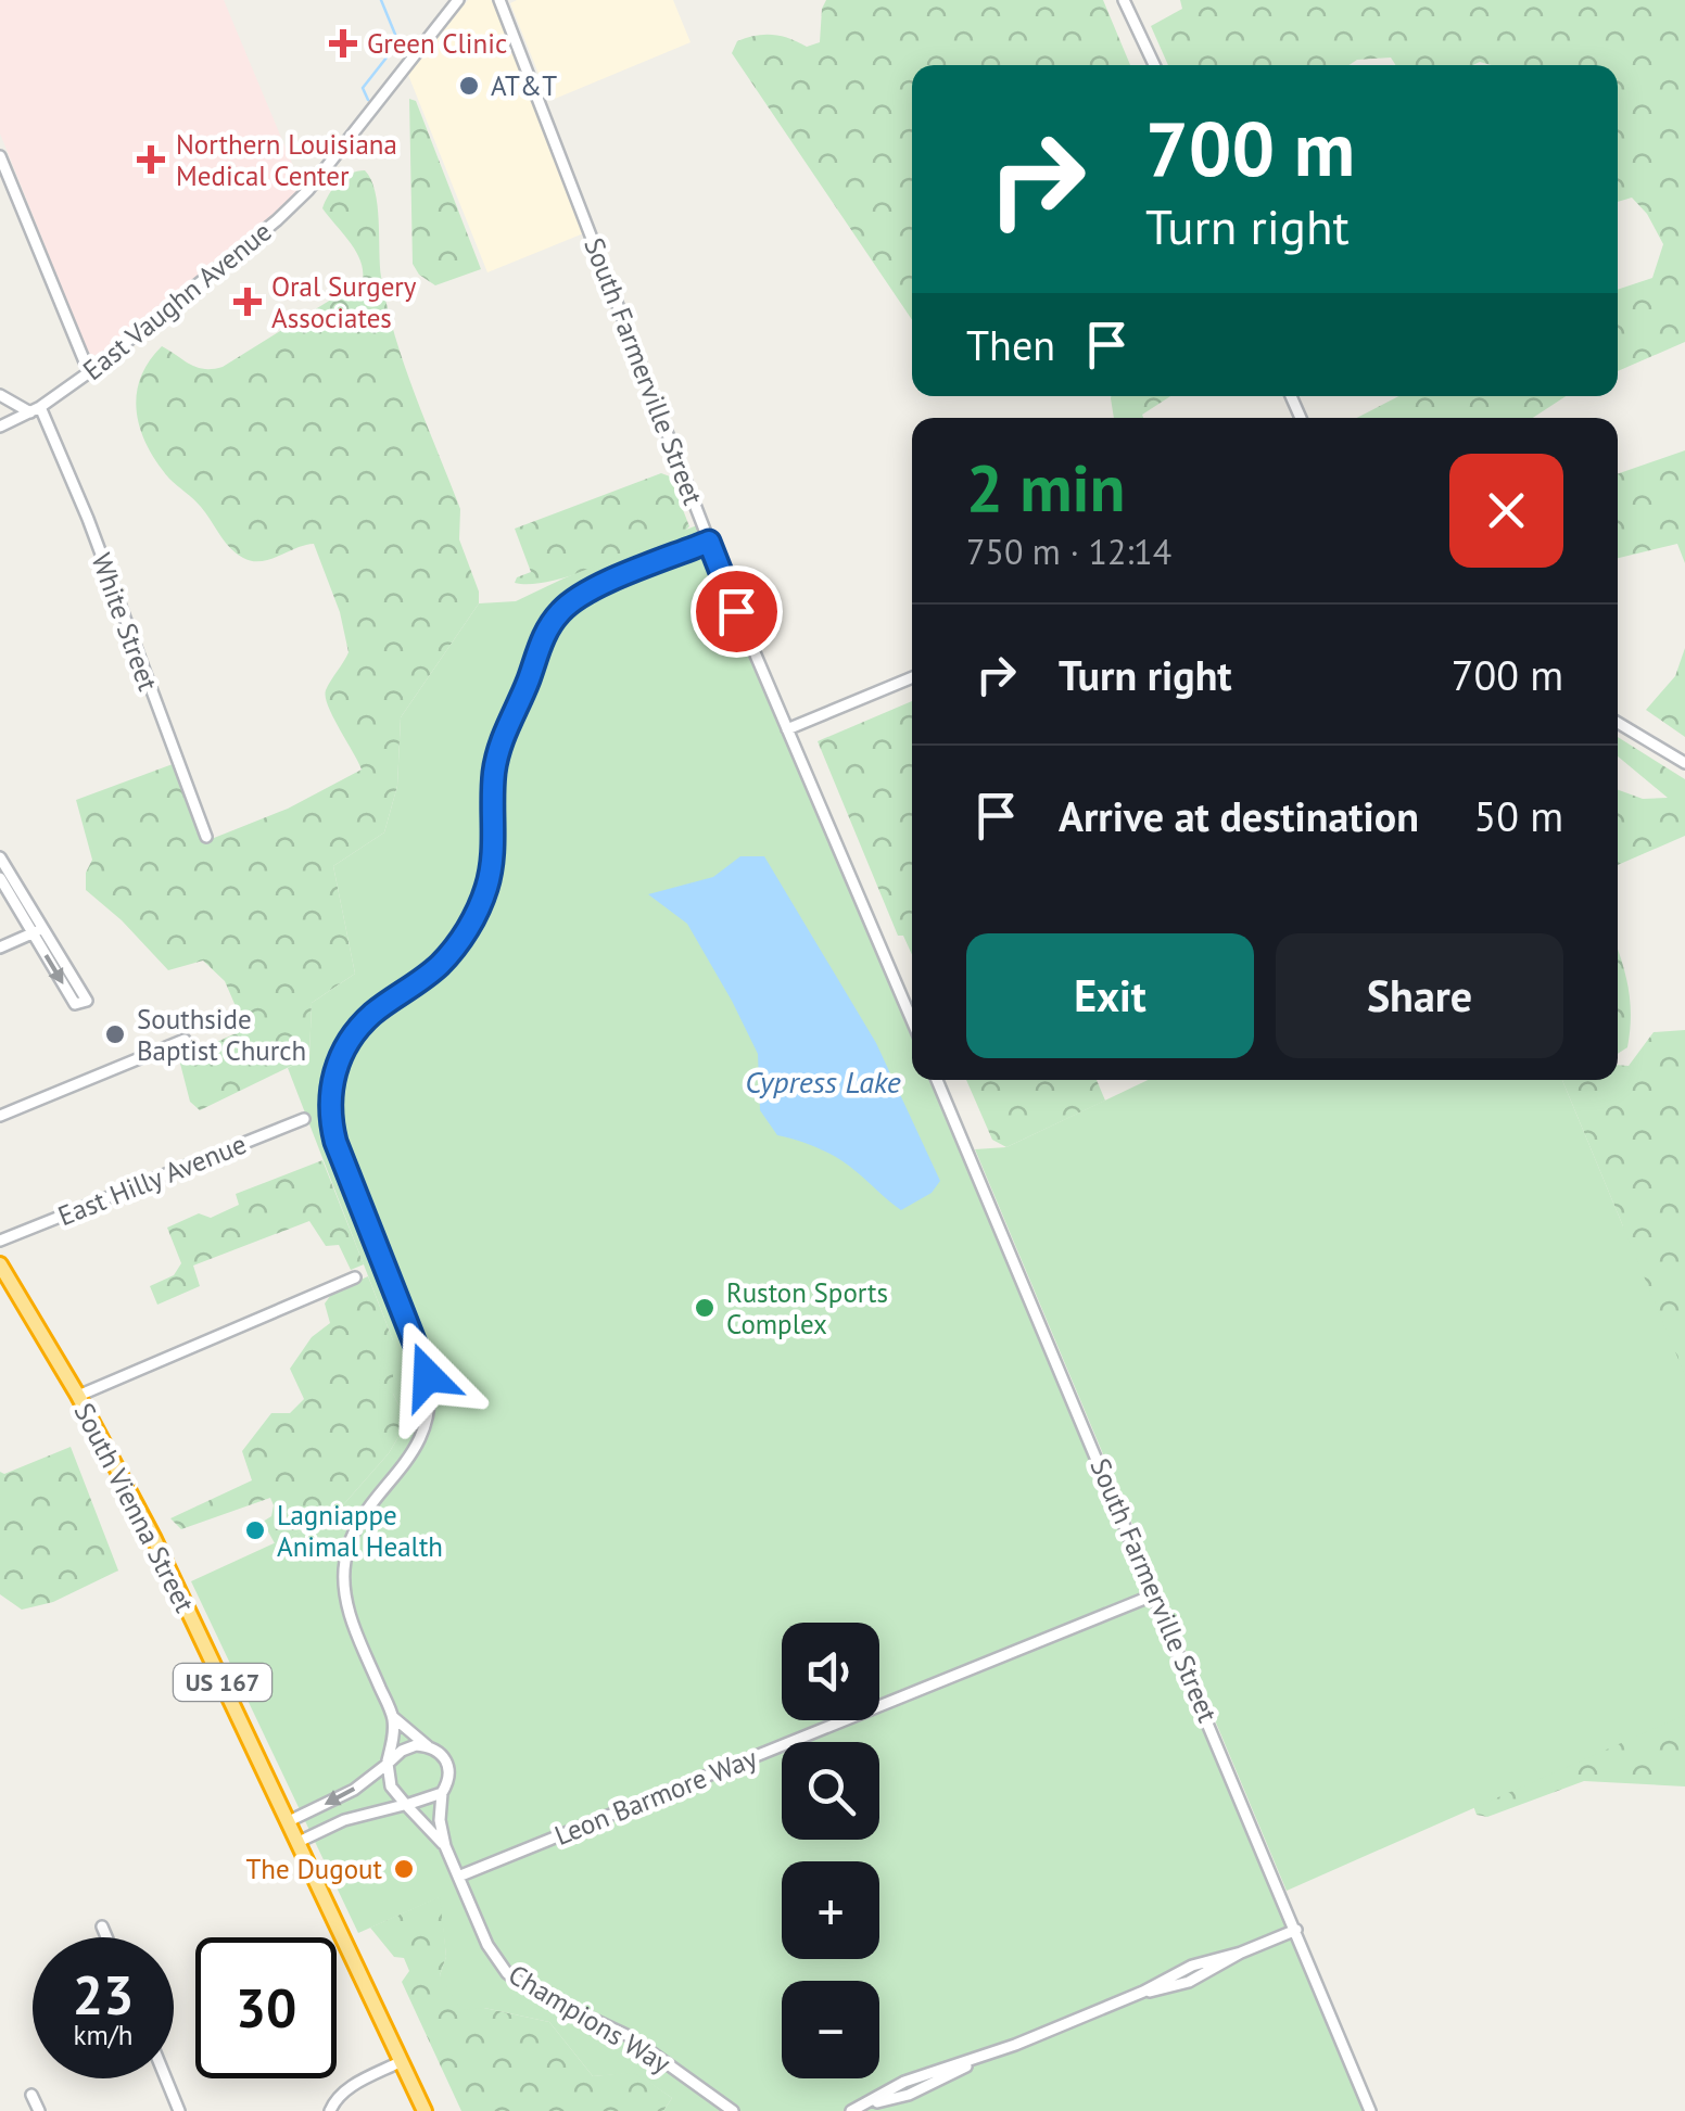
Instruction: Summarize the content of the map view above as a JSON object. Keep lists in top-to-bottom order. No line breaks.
{"streets":{"highway":["South Vienna Street","US 167"],"street":["East Vaughn Avenue","South Farmerville Street","White Street","East Hilly Avenue","Leon Barmore Way","Champions Way"]},"crossings":[["East Vaughn Avenue","White Street"],["South Farmerville Street","Leon Barmore Way"],["South Farmerville Street","Champions Way"],["Leon Barmore Way","Champions Way"]],"water":["Cypress Lake"],"places":{"health":["Green Clinic","Northern Louisiana Medical Center","Oral Surgery Associates"],"other":["AT&T","Southside Baptist Church","Ruston Sports Complex","Lagniappe Animal Health","The Dugout"]},"page":{"turn":["700 m","Turn right"],"then":"Then","heading":["2 min","750 m · 12:14"],"list":[{"name":"Turn right","value":"700 m"},{"name":"Arrive at destination","value":"50 m"}],"buttons":["Exit","Share"],"map_buttons":["+","−"],"speed":"23 km/h","limit":"30"}}
